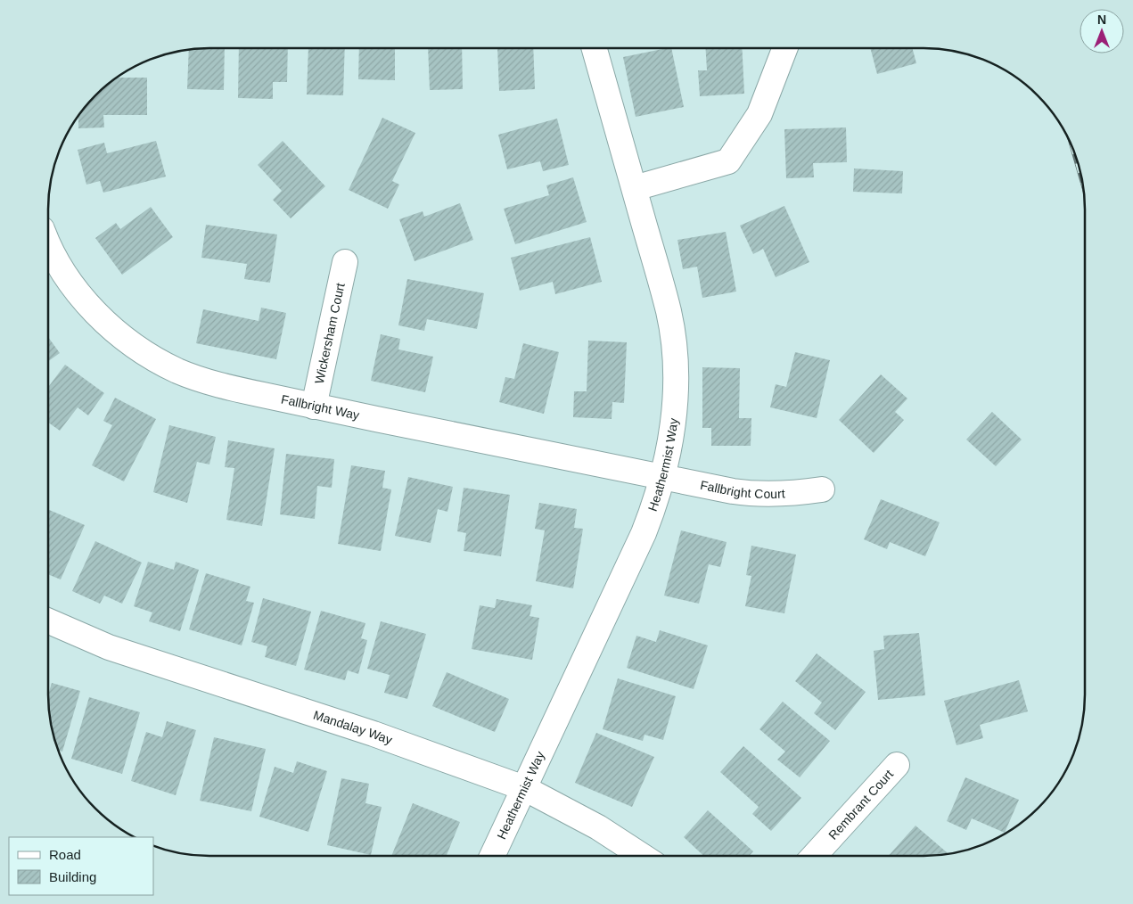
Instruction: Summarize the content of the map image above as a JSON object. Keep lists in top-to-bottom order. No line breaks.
{"streets":{"street":["Wickersham Court","Fallbright Way","Heathermist Way","Fallbright Court","Mandalay Way","Rembrant Court"]},"crossings":[["Wickersham Court","Fallbright Way"],["Fallbright Way","Heathermist Way"],["Fallbright Way","Fallbright Court"],["Heathermist Way","Fallbright Court"],["Heathermist Way","Mandalay Way"]],"legend":["Road","Building"],"north":"top"}
